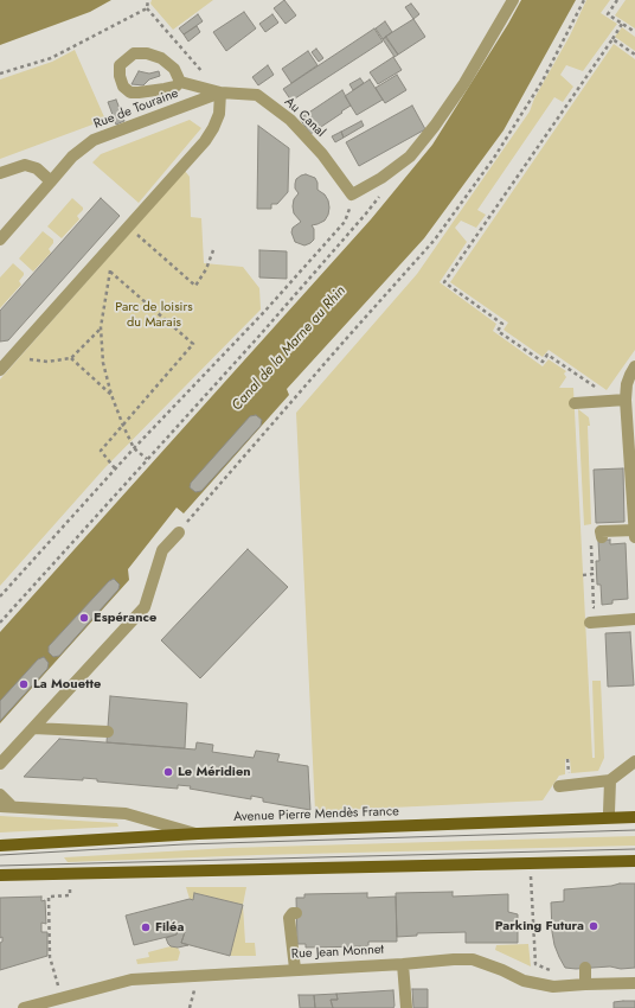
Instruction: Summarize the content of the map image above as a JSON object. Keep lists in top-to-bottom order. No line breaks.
{"streets":{"main road":["Avenue Pierre Mendès France"],"street":["Rue de Touraine","Au Canal","Rue Jean Monnet"]},"crossings":[["Rue de Touraine","Au Canal"]],"water":["Canal de la Marne au Rhin"],"parks":["Parc de loisirs du Marais"],"places":["Espérance","La Mouette","Le Méridien","Parking Futura","Filéa"]}
